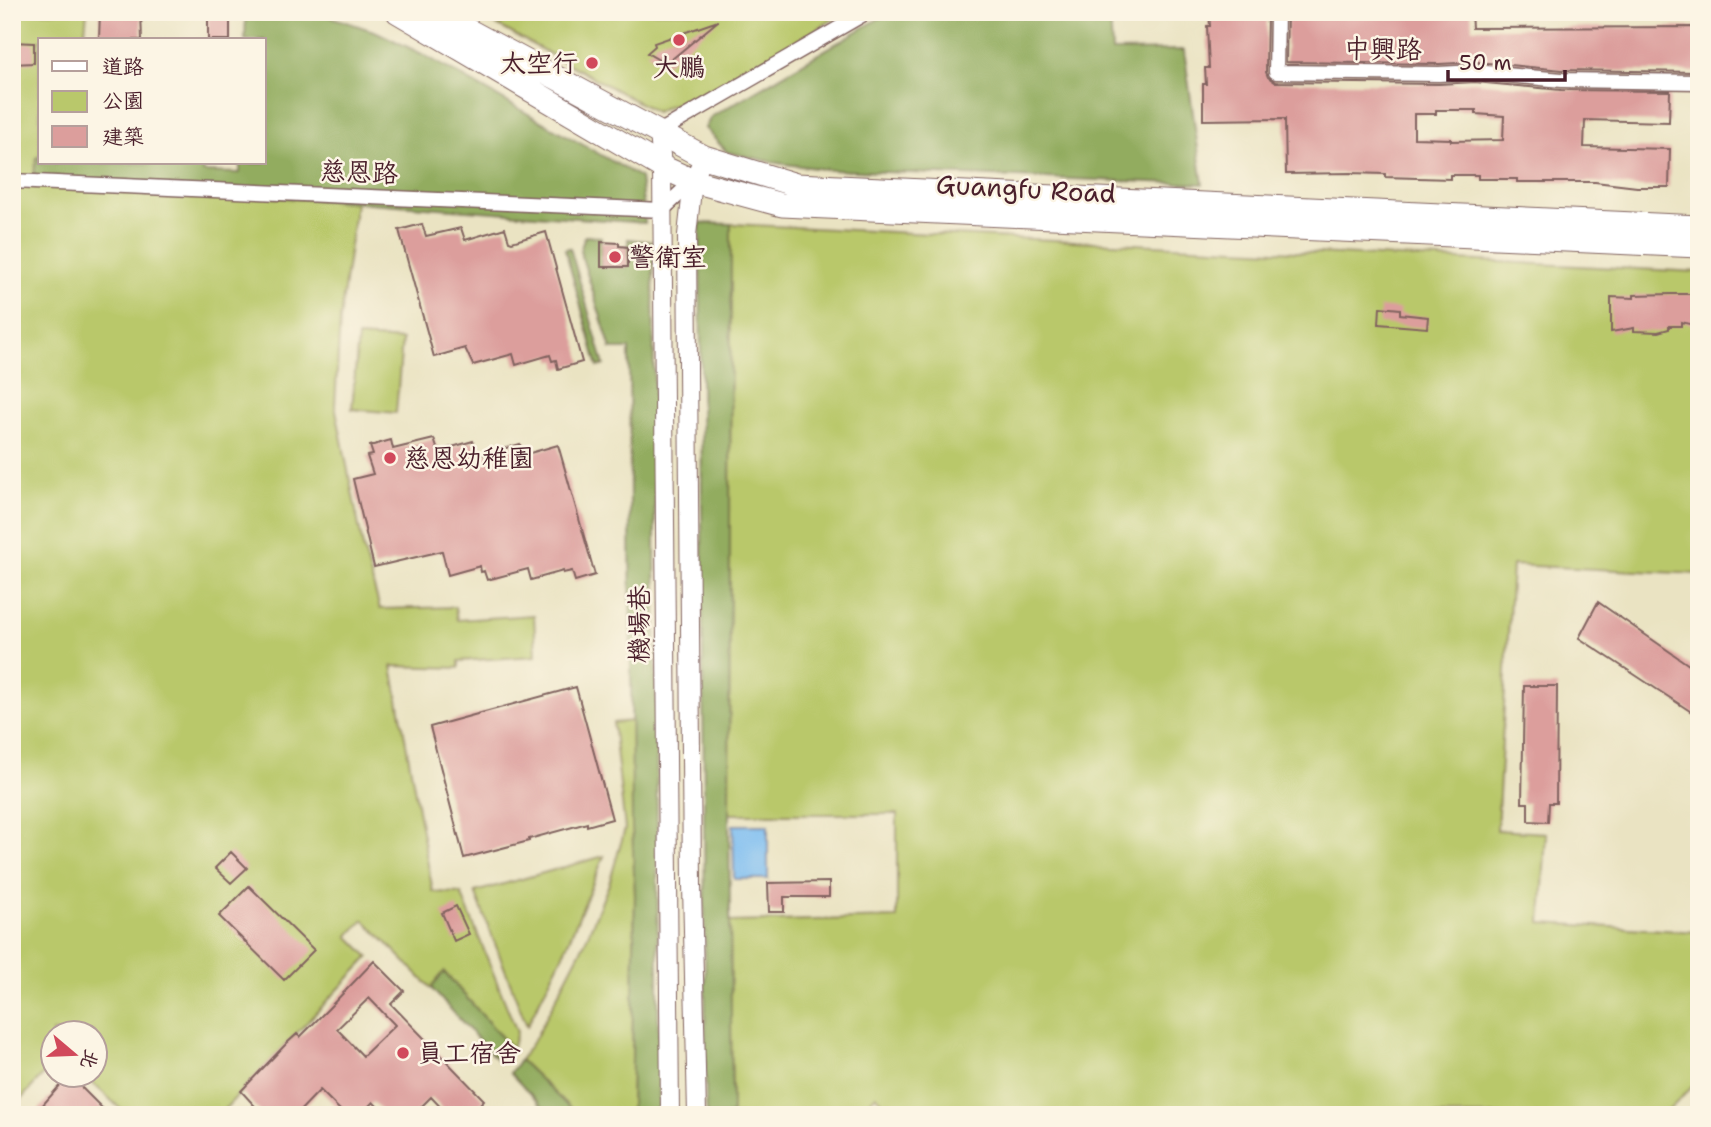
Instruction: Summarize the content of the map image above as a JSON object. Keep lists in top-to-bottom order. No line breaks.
{"streets":{"main road":["Guangfu Road"],"street":["中興路","慈恩路","機場巷"]},"crossings":[["慈恩路","機場巷"],["Guangfu Road","機場巷"]],"places":["大鵬","太空行","警衛室","慈恩幼稚園","員工宿舍"],"legend":["道路","公園","建築"],"scale_bar":"50 m","north":"right"}
